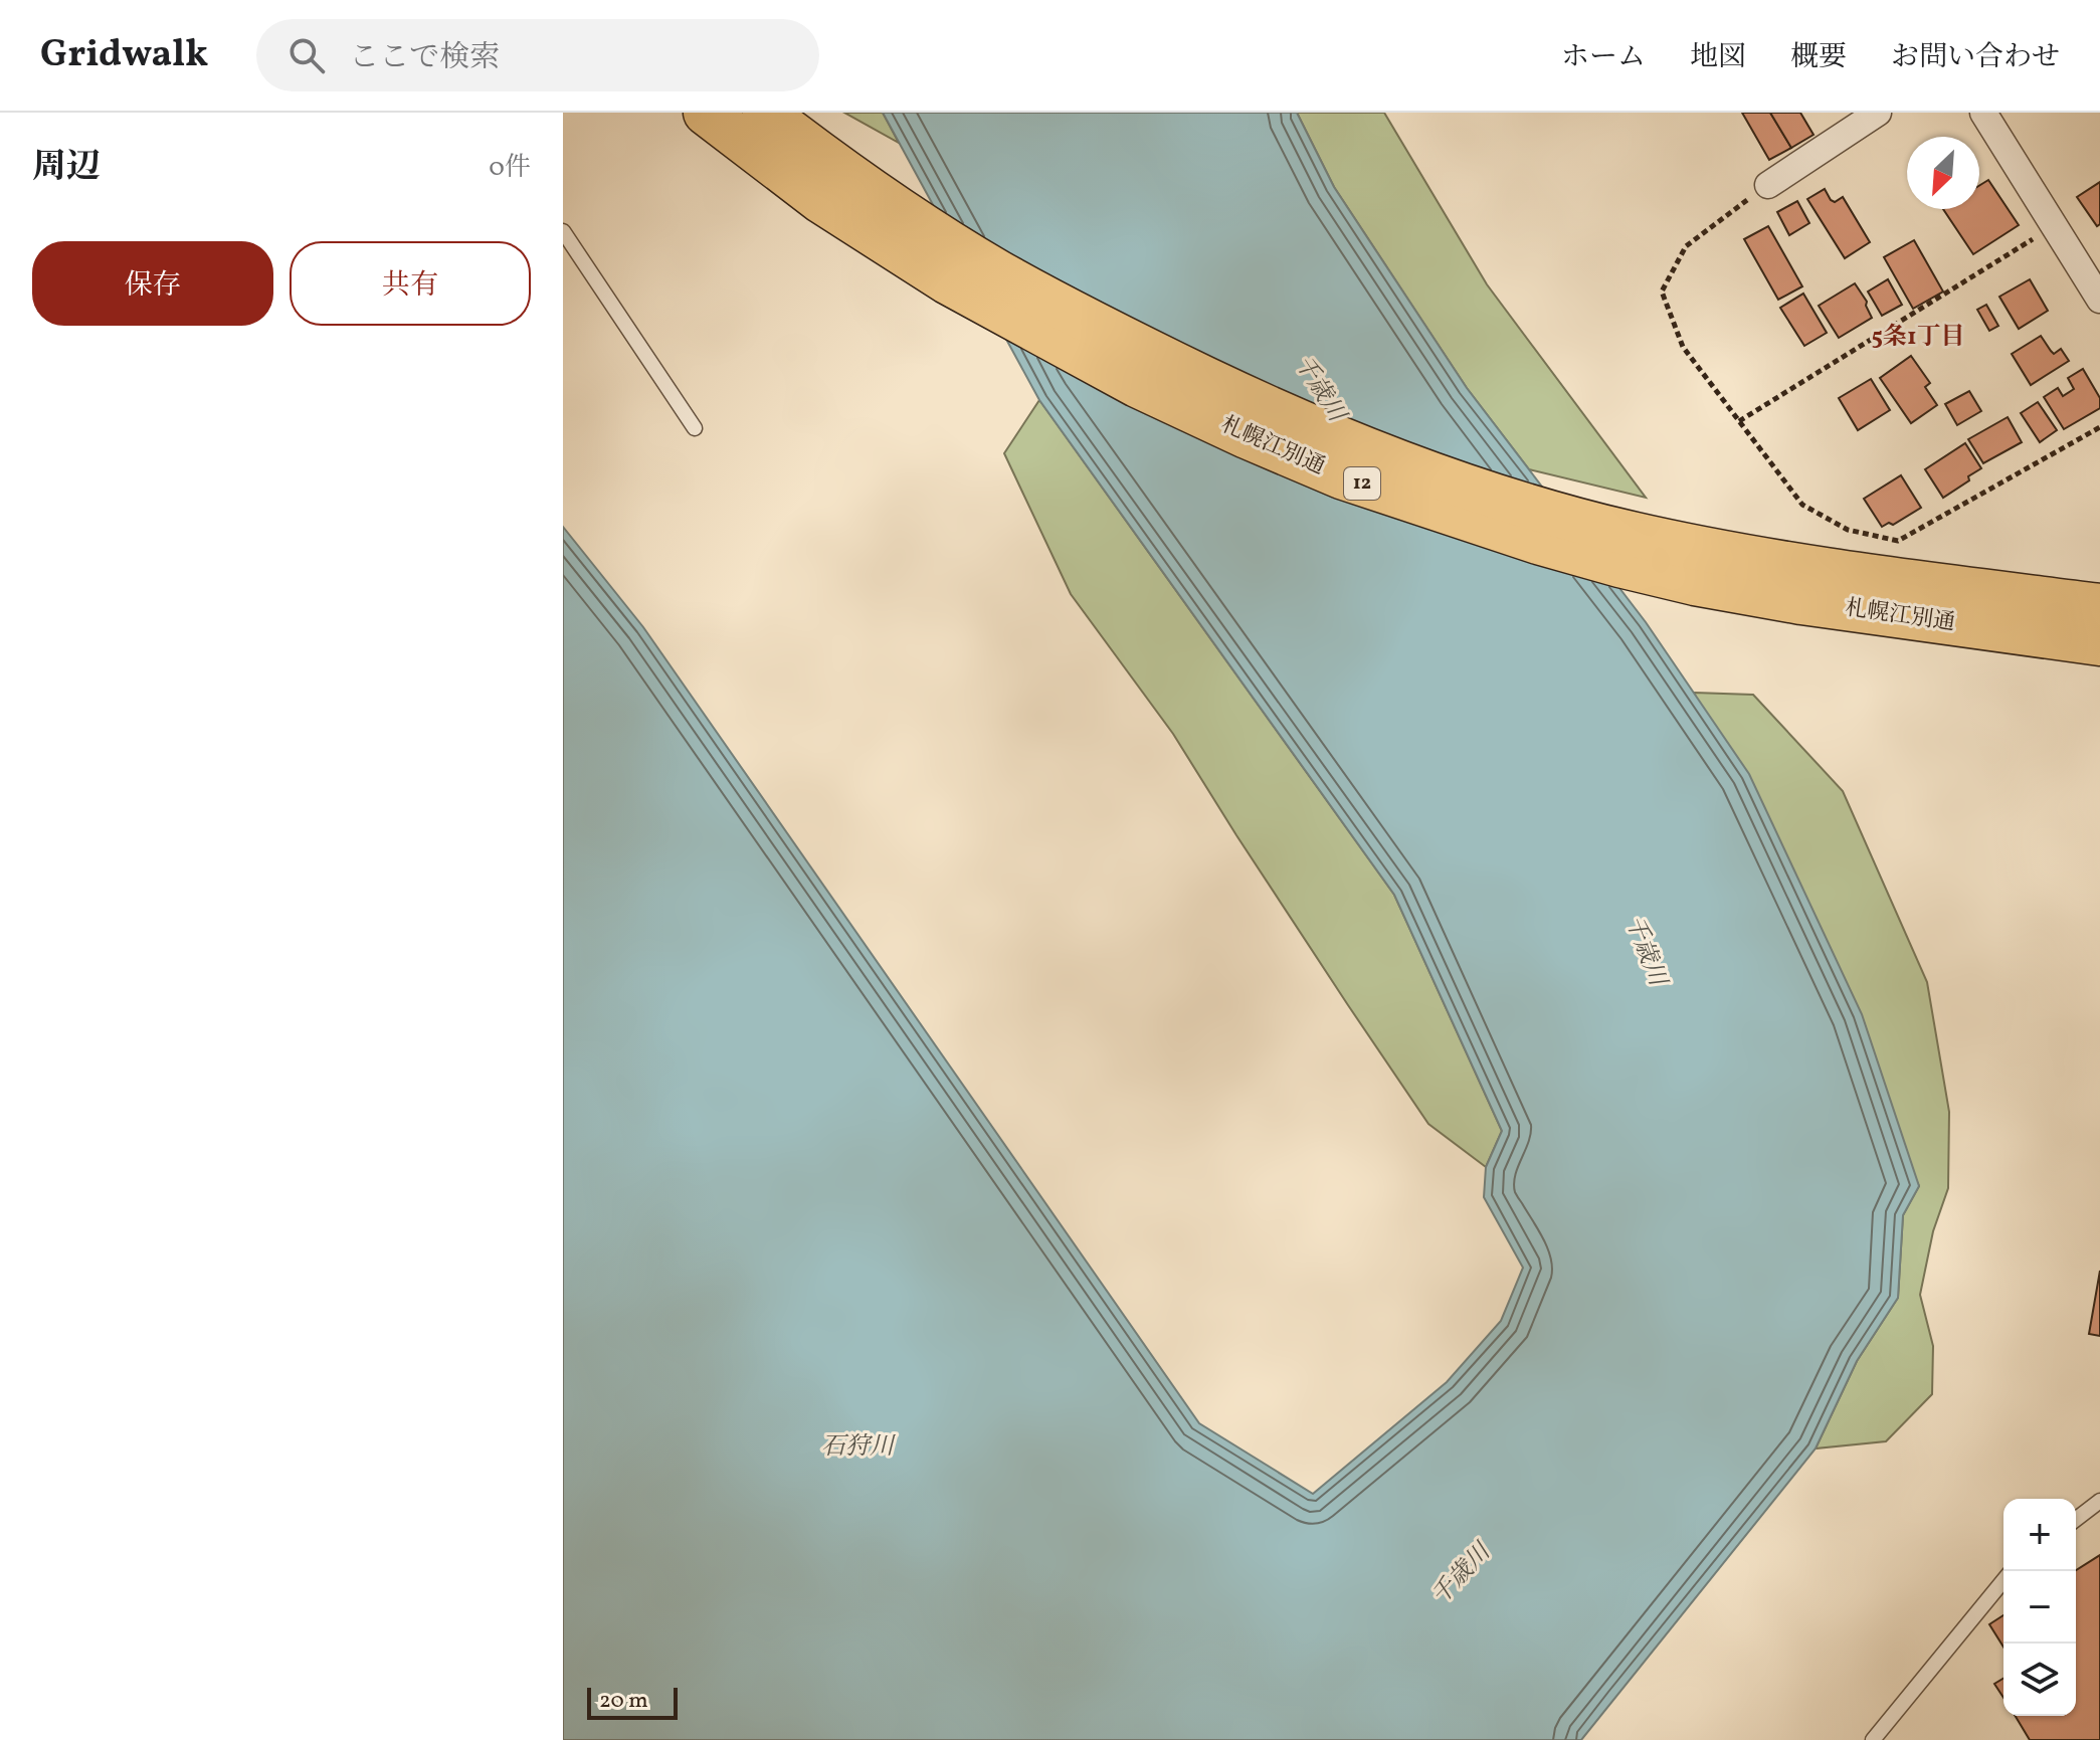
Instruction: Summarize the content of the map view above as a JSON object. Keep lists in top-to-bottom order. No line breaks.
{"streets":{"highway":["札幌江別通","12"]},"districts":["5条1丁目"],"water":["千歳川","石狩川"],"scale_bar":"20 m","north":"bottom left","page":{"header":"Gridwalk","search":"ここで検索","nav":["ホーム","地図","概要","お問い合わせ"],"heading":["周辺","0件"],"buttons":["保存","共有"],"map_buttons":["+","−"],"scale":"20 m"}}
